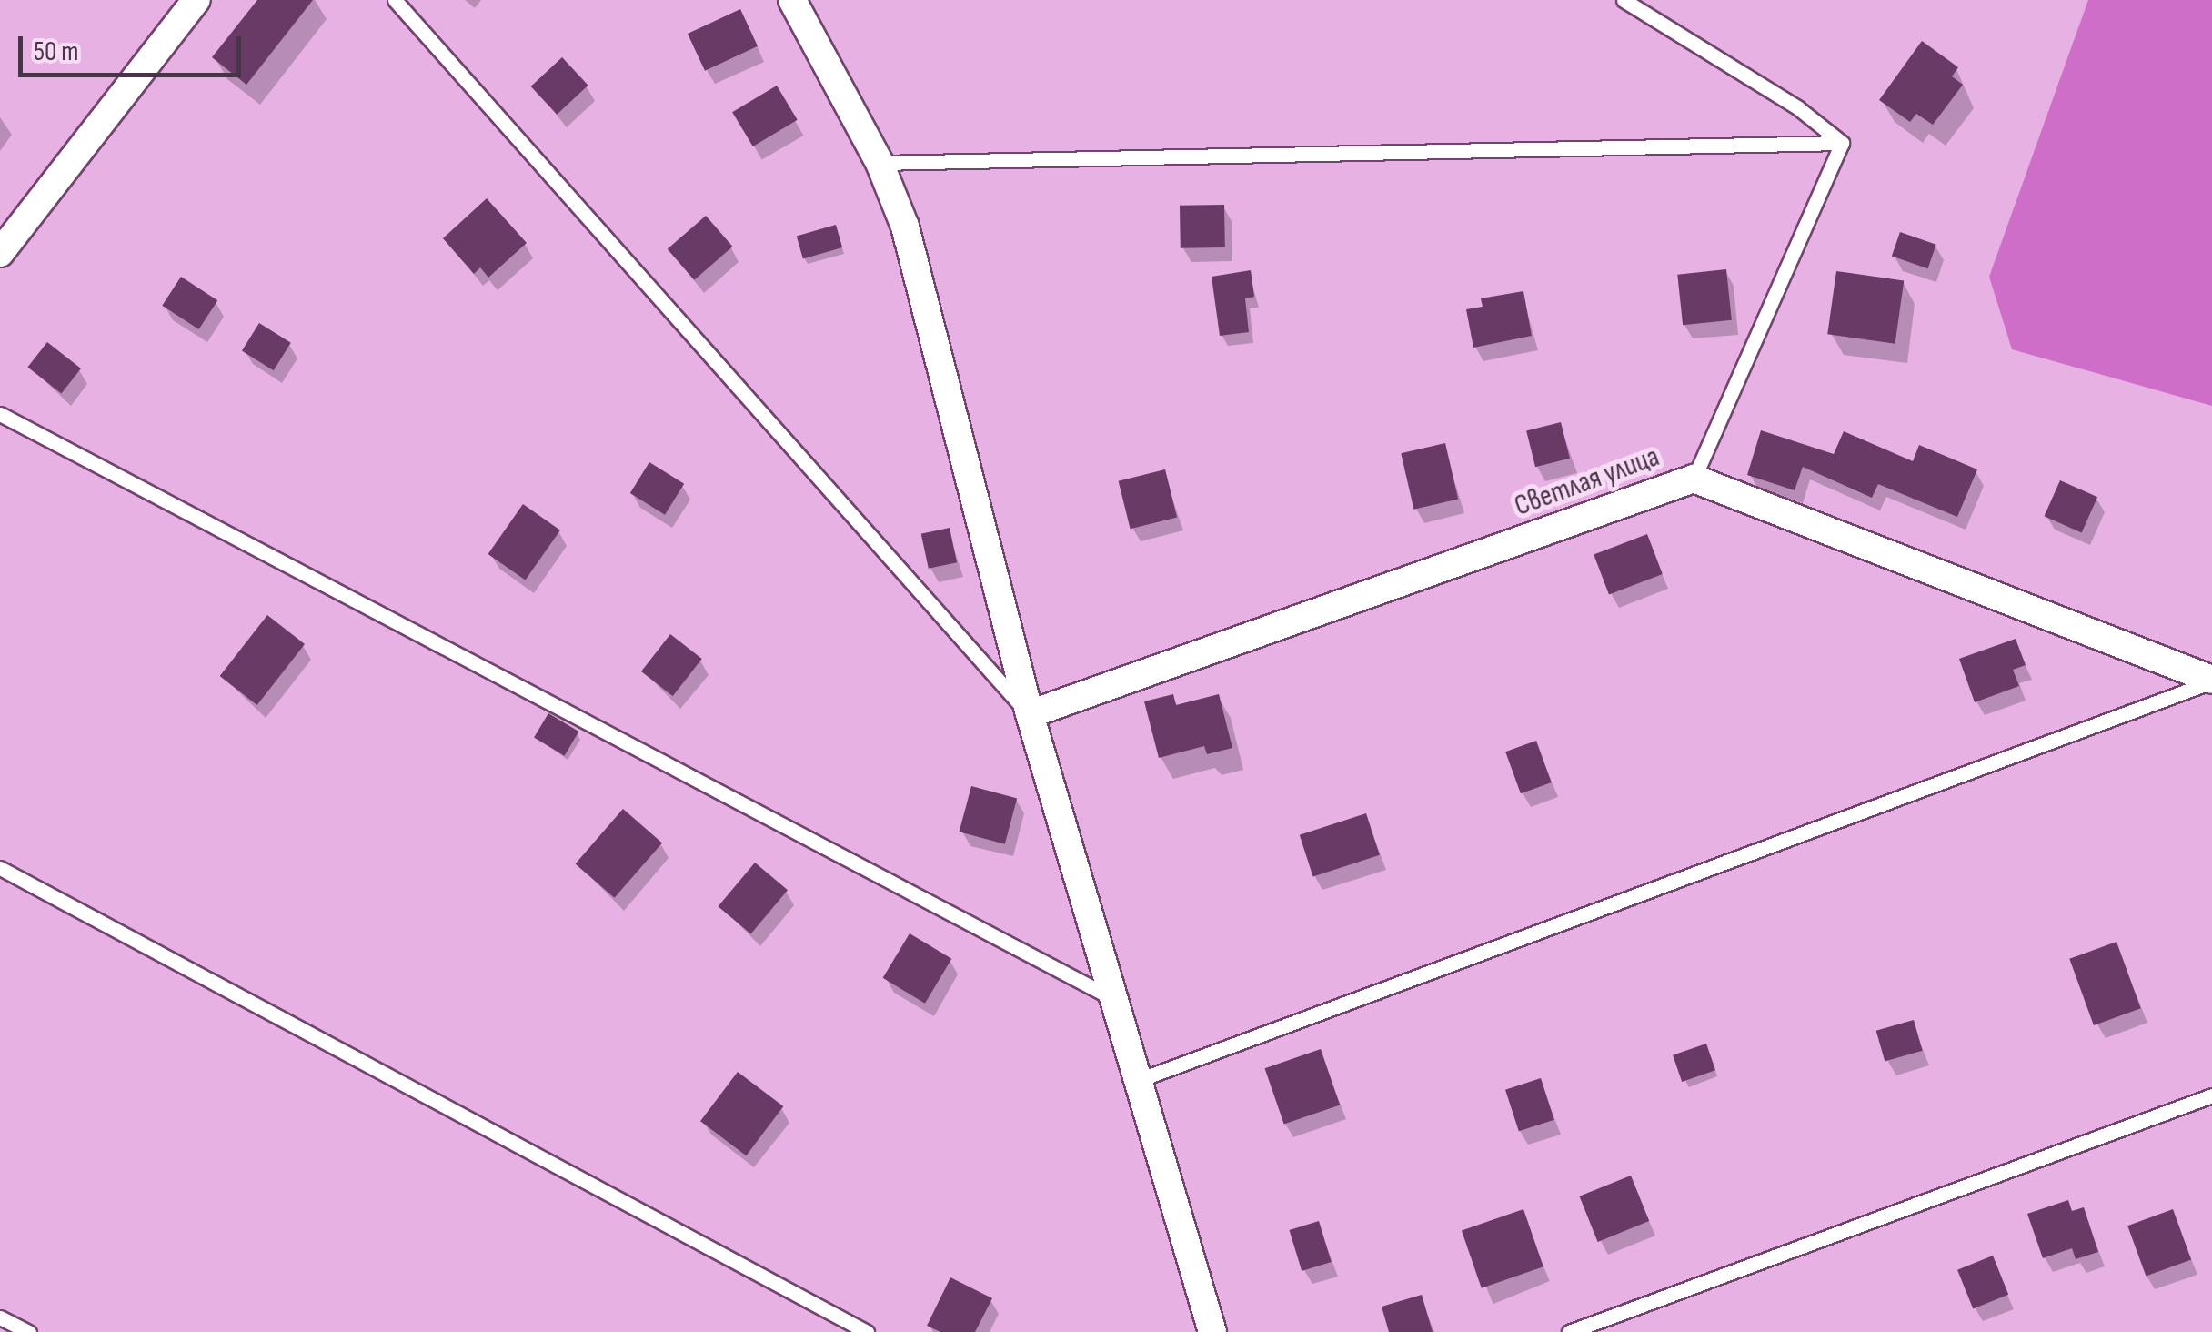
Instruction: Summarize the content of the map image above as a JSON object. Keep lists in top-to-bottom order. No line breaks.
{"streets":{"street":["Светлая улица"]},"scale_bar":"50 m"}
